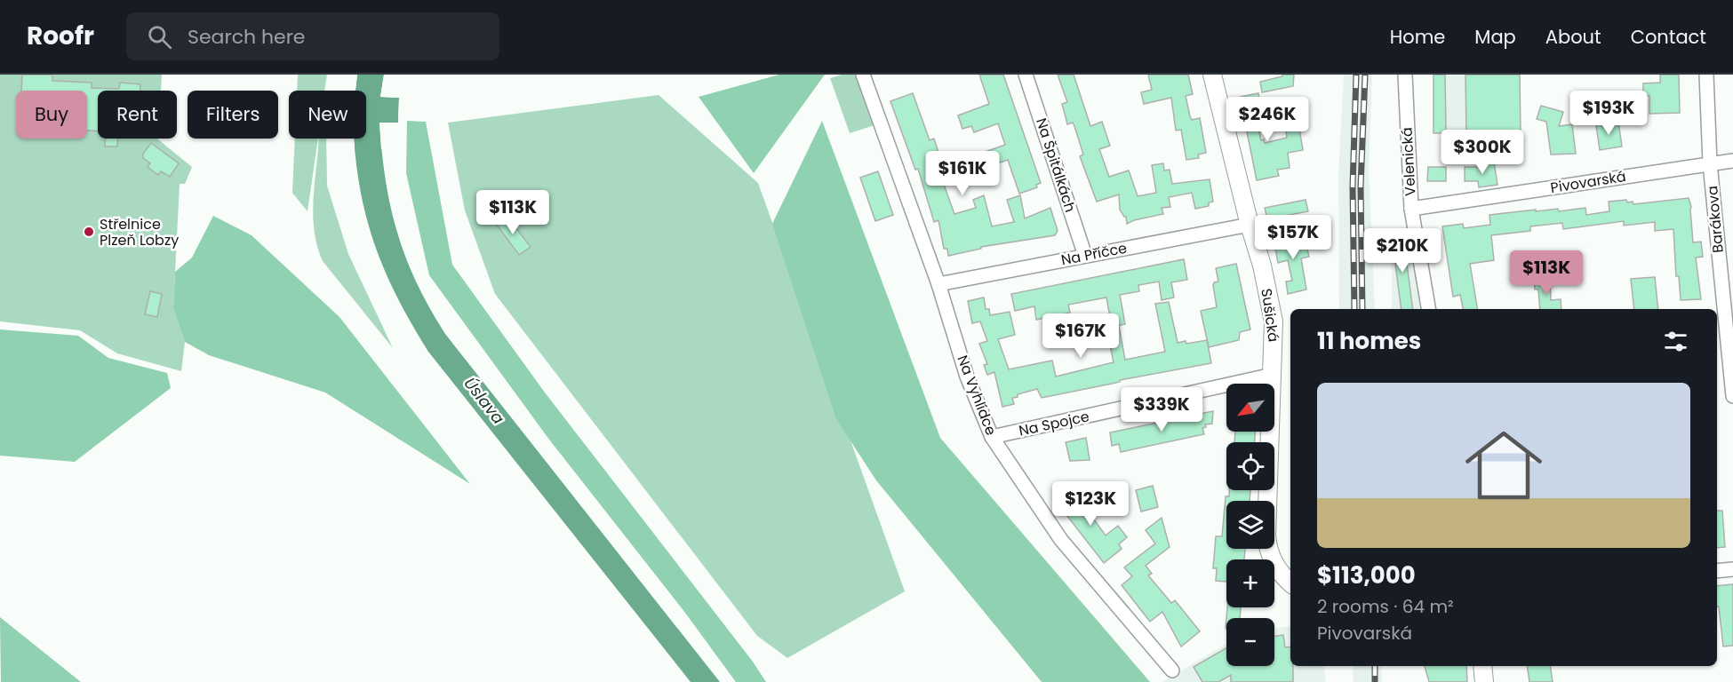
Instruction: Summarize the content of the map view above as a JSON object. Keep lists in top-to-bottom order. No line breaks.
{"streets":{"street":["Velenická","Na Špitálkách","Pivovarská","Barákova","Na Příčce","Sušická","Na Vyhlídce","Na Spojce"]},"crossings":[["Velenická","Pivovarská"],["Na Špitálkách","Na Příčce"],["Pivovarská","Barákova"],["Na Příčce","Sušická"],["Na Příčce","Na Vyhlídce"],["Sušická","Na Spojce"],["Na Vyhlídce","Na Spojce"]],"water":["Úslava"],"places":["Střelnice Plzeň Lobzy"],"north":"bottom left","page":{"header":"Roofr","search":"Search here","nav":["Home","Map","About","Contact"],"price":["$193K","$246K","$300K","$161K","$113K","$157K","$210K","$113K","$167K","$339K","$123K"],"chip":["Buy","Rent","Filters","New"],"heading":"11 homes","list":[{"name":"$113,000","note":"2 rooms · 64 m² · Pivovarská"}],"map_buttons":["+","−"]}}
